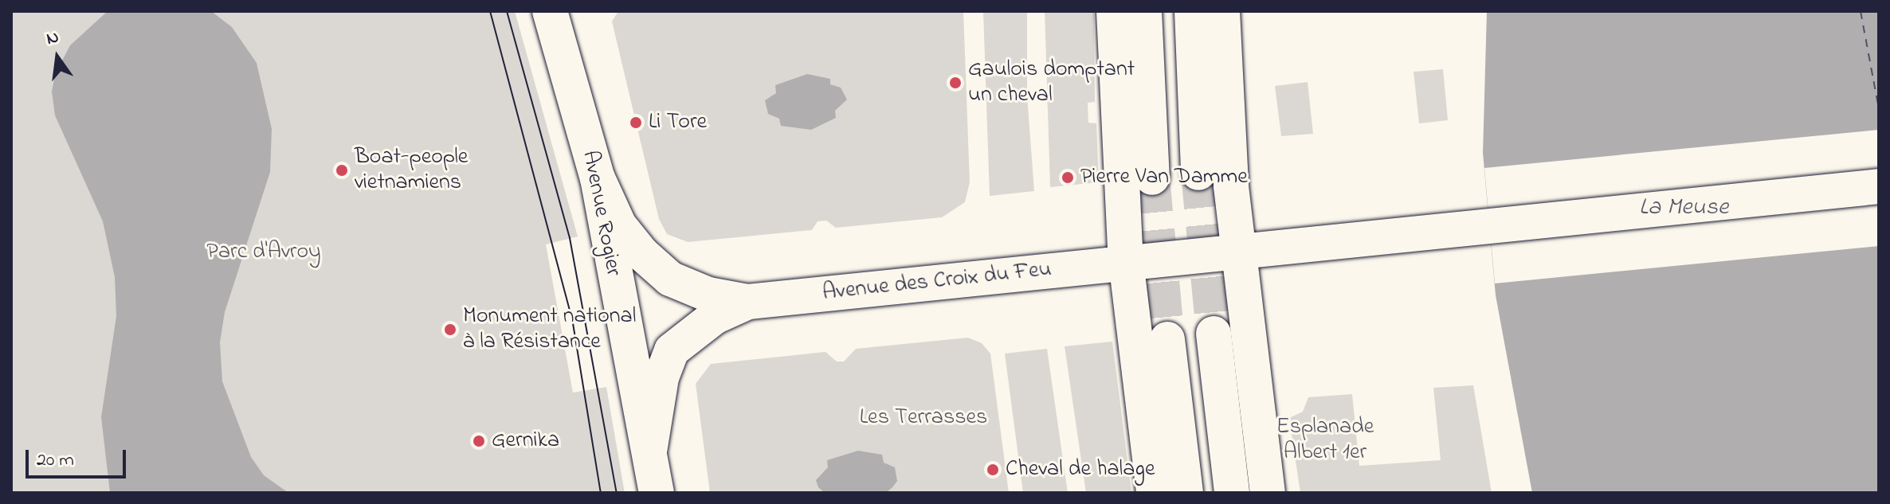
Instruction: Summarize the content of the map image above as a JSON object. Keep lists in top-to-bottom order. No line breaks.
{"streets":{"main road":["Avenue Rogier","Avenue des Croix du Feu"]},"water":["La Meuse"],"parks":["Parc d'Avroy","Les Terrasses","Esplanade Albert 1er"],"places":["Gaulois domptant un cheval","Li Tore","Boat-people vietnamiens","Pierre Van Damme","Monument national à la Résistance","Gernika","Cheval de halage"],"scale_bar":"20 m","north":"top"}
